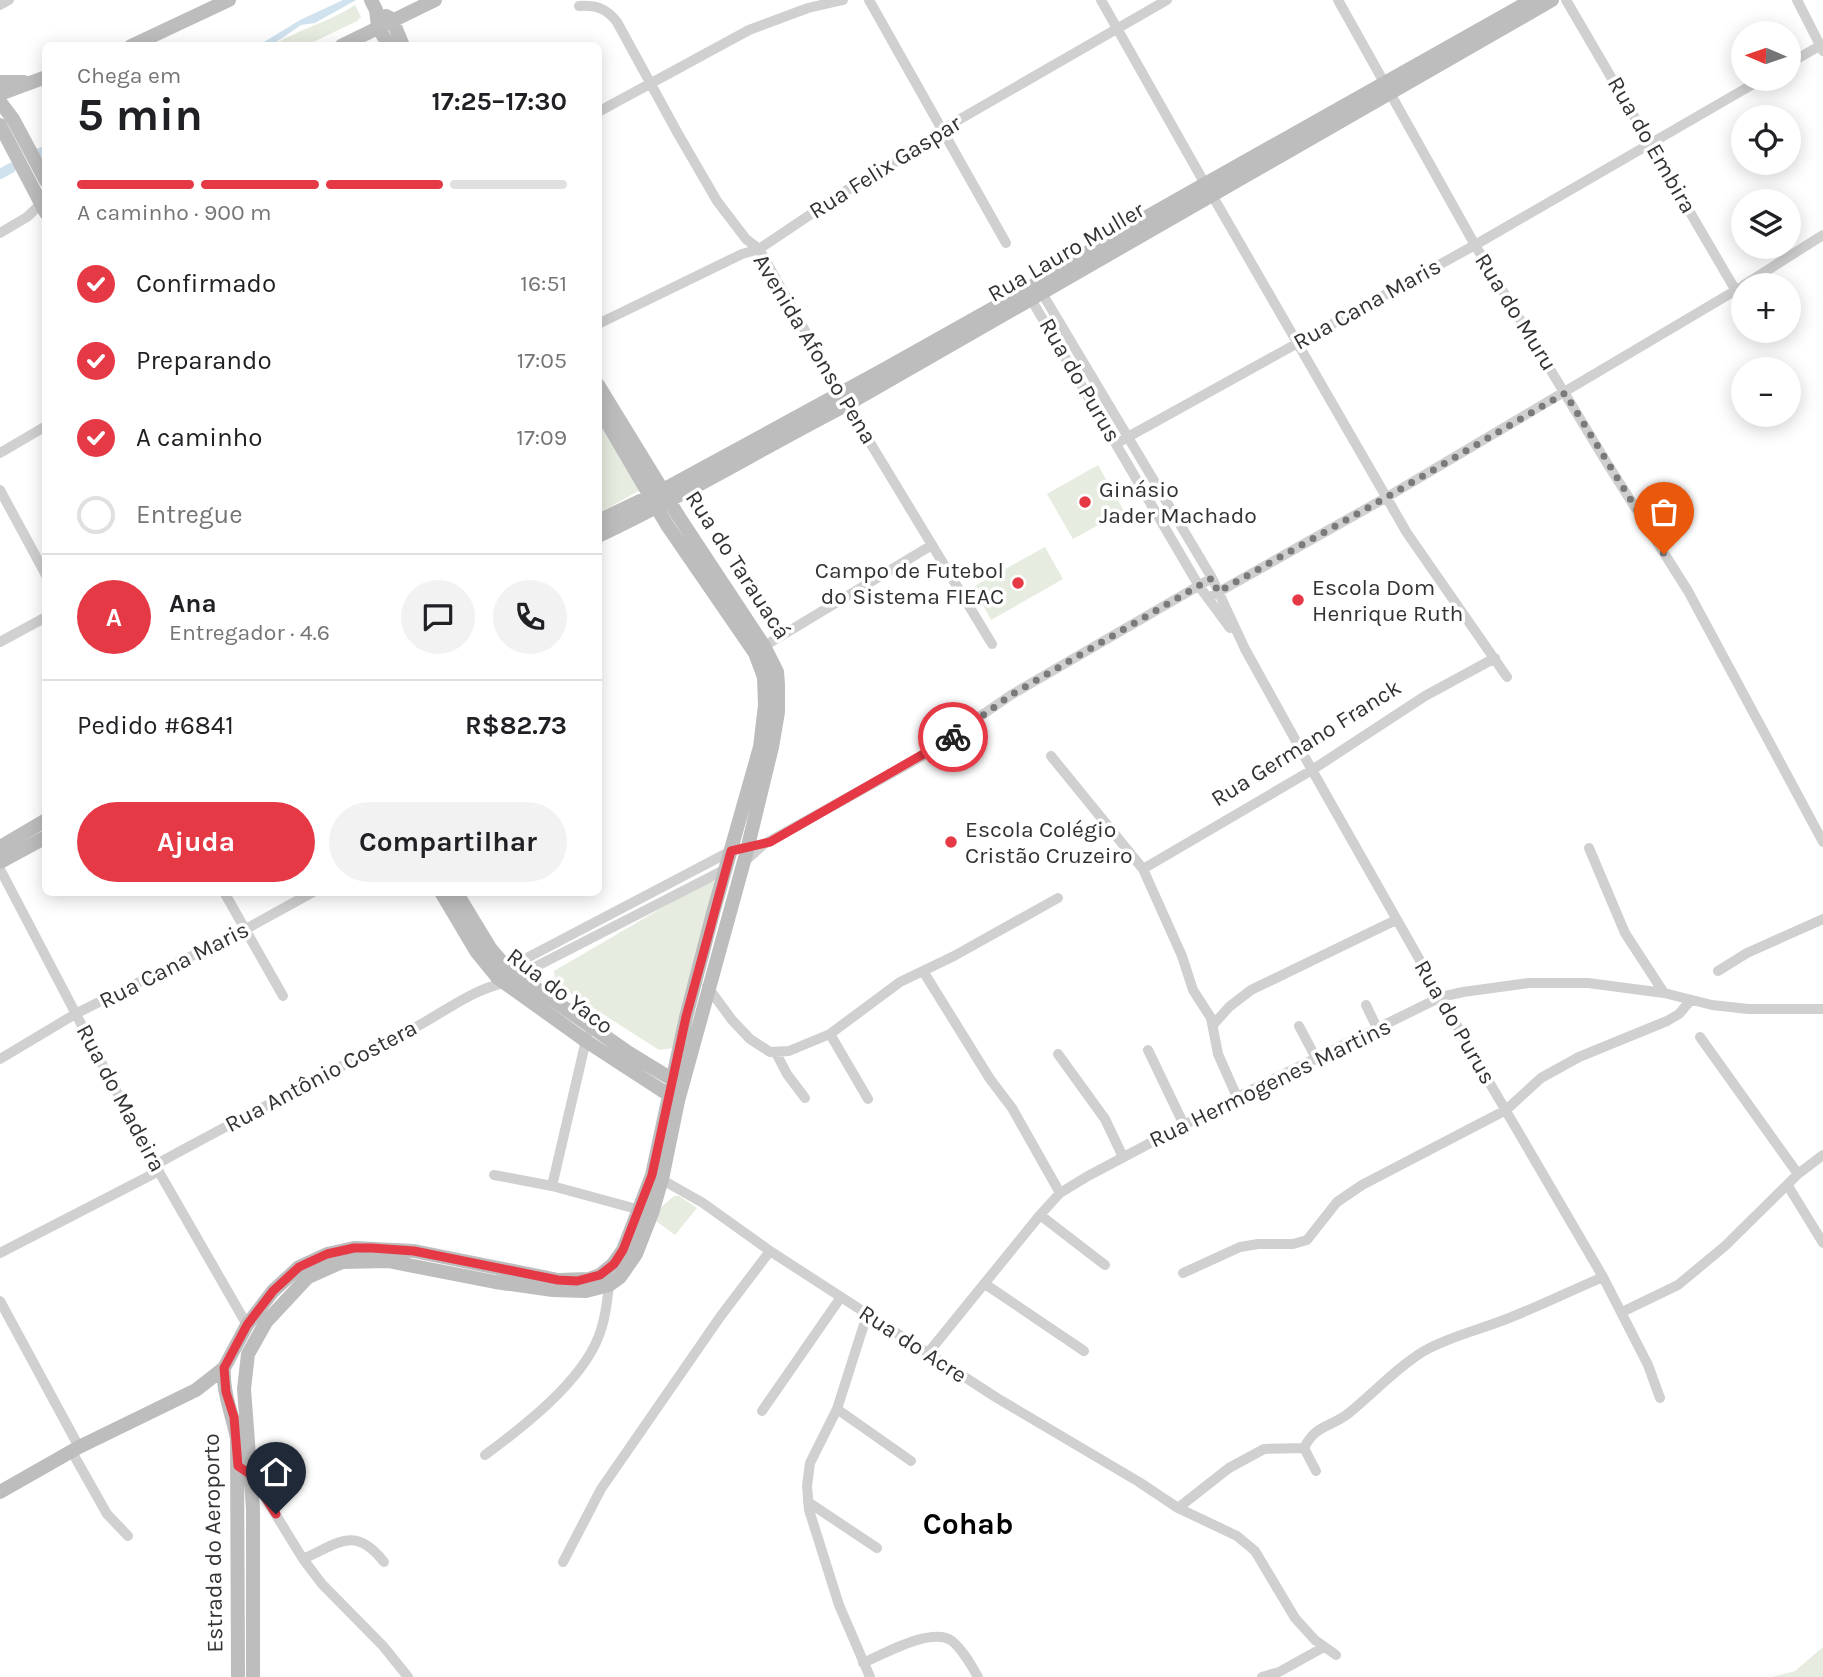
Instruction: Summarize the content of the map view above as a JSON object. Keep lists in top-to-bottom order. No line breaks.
{"streets":{"main road":["Rua Lauro Muller","Rua do Tarauacá","Rua do Yaco","Estrada do Aeroporto"],"street":["Rua do Embira","Rua Felix Gaspar","Rua Cana Maris","Rua do Muru","Avenida Afonso Pena","Rua do Purus","Rua Germano Franck","Rua Antônio Costera","Rua Hermogenes Martins","Rua do Madeira","Rua do Acre"]},"crossings":[["Rua do Embira","Rua Cana Maris"],["Rua Felix Gaspar","Avenida Afonso Pena"],["Rua Lauro Muller","Rua do Muru"],["Rua Lauro Muller","Avenida Afonso Pena"],["Rua Lauro Muller","Rua do Purus"],["Rua Lauro Muller","Rua do Tarauacá"],["Rua Cana Maris","Rua do Muru"],["Rua Cana Maris","Rua do Purus"],["Rua Cana Maris","Rua do Madeira"],["Rua do Purus","Rua Germano Franck"],["Rua do Purus","Rua Antônio Costera"],["Rua do Purus","Rua Hermogenes Martins"],["Rua do Tarauacá","Rua Antônio Costera"],["Rua do Yaco","Rua Antônio Costera"],["Rua Antônio Costera","Rua do Madeira"],["Rua Hermogenes Martins","Rua do Acre"]],"districts":["Cohab"],"places":["Ginásio Jader Machado","Campo de Futebol do Sistema FIEAC","Escola Dom Henrique Ruth","Escola Colégio Cristão Cruzeiro"],"north":"left","page":{"map_buttons":["+","−"],"heading":["5 min","Chega em","17:25–17:30"],"panel":["Ana","Entregador · 4.6","Pedido #6841","R$82.73"],"bar":"A caminho · 900 m","list":[["Confirmado","16:51"],["Preparando","17:05"],["A caminho","17:09"],"Entregue"],"round":"A","buttons":["Ajuda","Compartilhar"]}}
